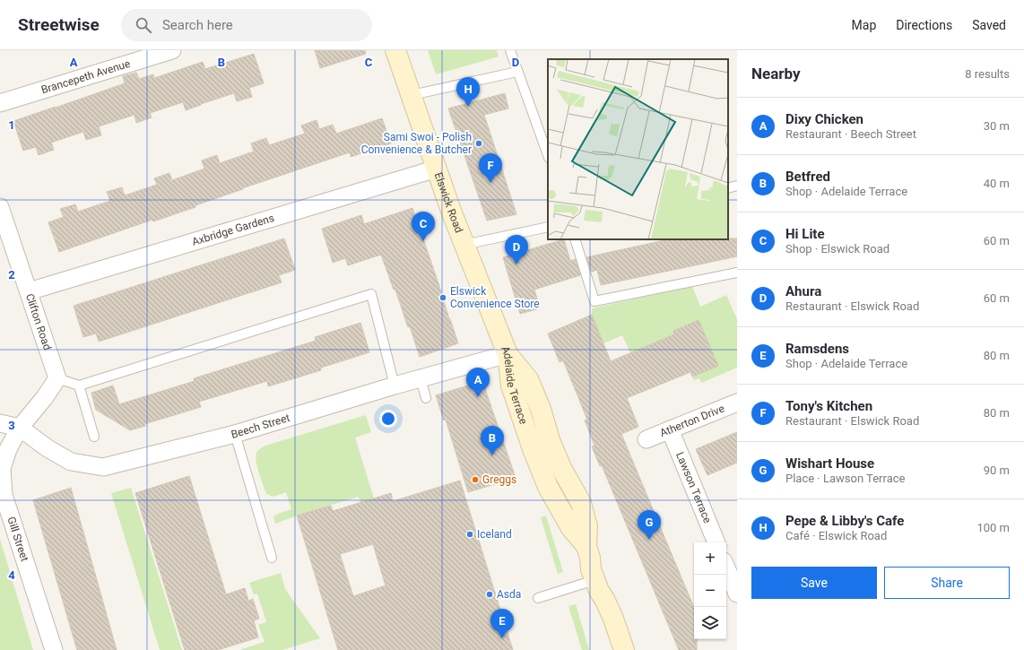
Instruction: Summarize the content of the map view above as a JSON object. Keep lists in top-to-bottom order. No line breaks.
{"streets":{"main road":["Elswick Road","Adelaide Terrace"],"street":["Brancepeth Avenue","Axbridge Gardens","Clifton Road","Atherton Drive","Beech Street","Lawson Terrace","Gill Street"]},"crossings":[["Elswick Road","Axbridge Gardens"],["Elswick Road","Adelaide Terrace"],["Elswick Road","Beech Street"],["Axbridge Gardens","Clifton Road"],["Adelaide Terrace","Beech Street"],["Atherton Drive","Lawson Terrace"],["Beech Street","Gill Street"]],"places":["Sami Swoi - Polish Convenience & Butcher","Elswick Convenience Store","Greggs","Iceland","Asda"],"page":{"header":"Streetwise","search":"Search here","nav":["Map","Directions","Saved"],"heading":["Nearby","8 results"],"pins":["H","F","C","D","A","B","G","E"],"list":[{"mark":"A","name":"Dixy Chicken","note":"Restaurant · Beech Street","value":"30 m"},{"mark":"B","name":"Betfred","note":"Shop · Adelaide Terrace","value":"40 m"},{"mark":"C","name":"Hi Lite","note":"Shop · Elswick Road","value":"60 m"},{"mark":"D","name":"Ahura","note":"Restaurant · Elswick Road","value":"60 m"},{"mark":"E","name":"Ramsdens","note":"Shop · Adelaide Terrace","value":"80 m"},{"mark":"F","name":"Tony's Kitchen","note":"Restaurant · Elswick Road","value":"80 m"},{"mark":"G","name":"Wishart House","note":"Place · Lawson Terrace","value":"90 m"},{"mark":"H","name":"Pepe & Libby's Cafe","note":"Café · Elswick Road","value":"100 m"}],"map_buttons":["+","−"],"buttons":["Save","Share"]},"grid":{"columns":["A","B","C","D"],"rows":["1","2","3","4"]}}
